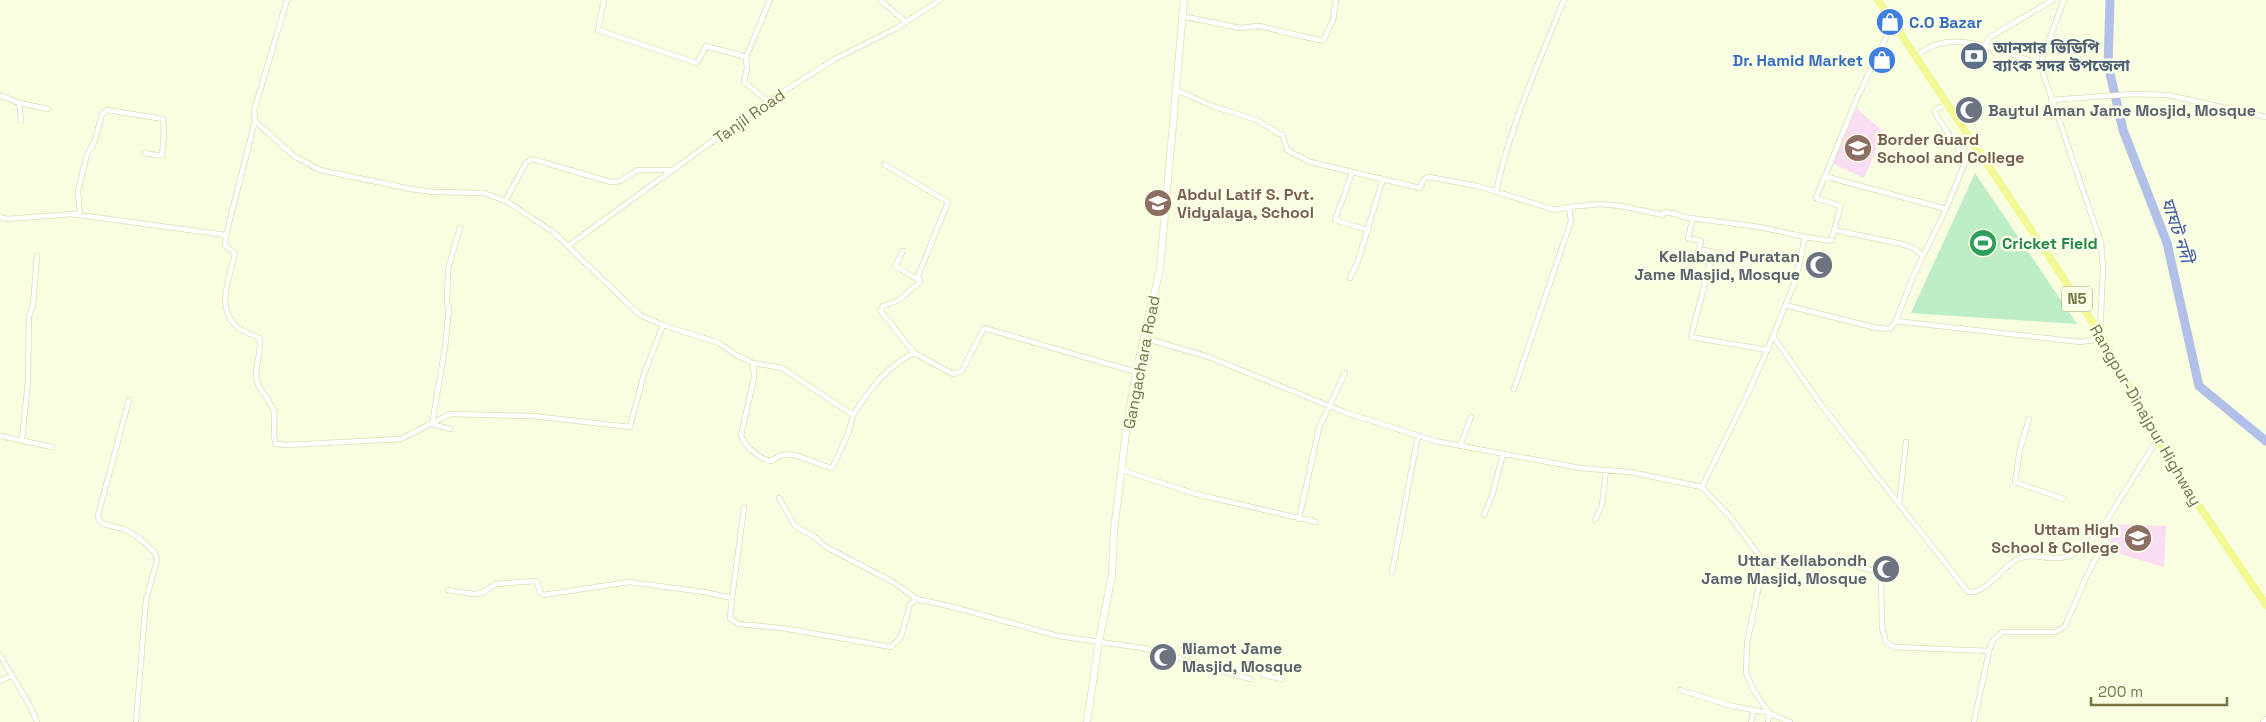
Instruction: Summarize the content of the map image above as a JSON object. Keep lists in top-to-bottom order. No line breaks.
{"streets":{"highway":["N5","Rangpur-Dinajpur Highway"],"main road":["Gangachara Road"],"street":["Tanjil Road"]},"water":["ঘাঘট নদী"],"places":{"shop":["C.O Bazar","Dr. Hamid Market"],"bank":["আনসার ভিডিপি ব্যাংক সদর উপজেলা"],"mosque":["Baytul Aman Jame Mosjid, Mosque","Kellaband Puratan Jame Masjid, Mosque","Uttar Kellabondh Jame Masjid, Mosque","Niamot Jame Masjid, Mosque"],"school or university":["Border Guard School and College","Abdul Latif S. Pvt. Vidyalaya, School","Uttam High School & College"],"sports":["Cricket Field"]},"scale_bar":"200 m"}
